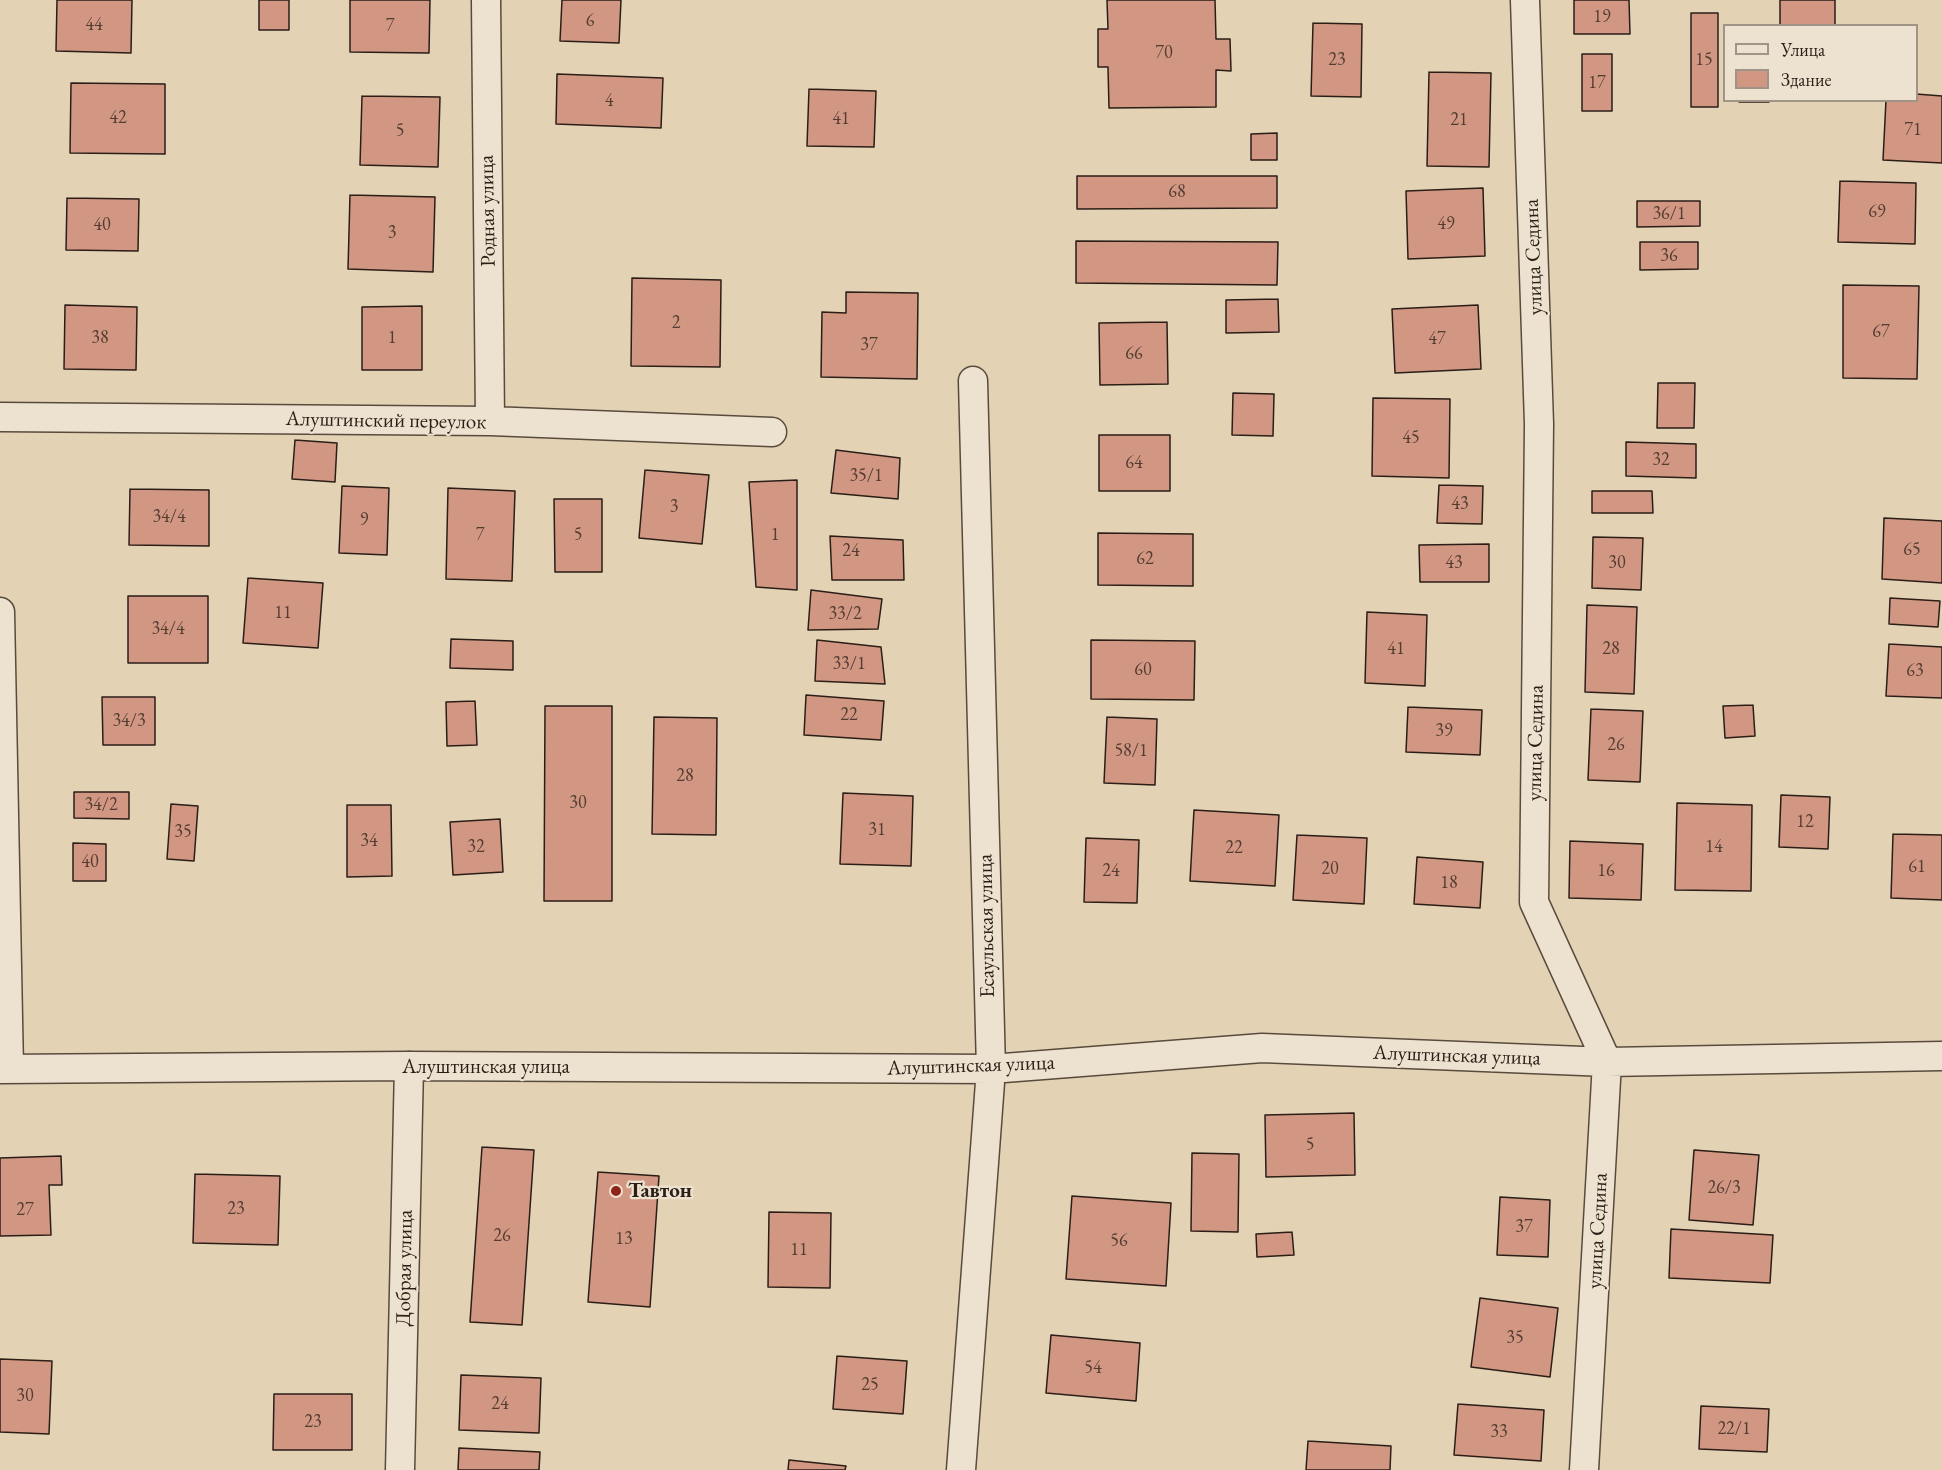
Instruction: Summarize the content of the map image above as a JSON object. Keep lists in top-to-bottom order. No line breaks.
{"streets":{"street":["Родная улица","улица Седина","Алуштинский переулок","Есаульская улица","Алуштинская улица","Добрая улица"]},"crossings":[["Родная улица","Алуштинский переулок"],["улица Седина","Алуштинская улица"],["Есаульская улица","Алуштинская улица"],["Алуштинская улица","Добрая улица"]],"places":["Тавтон"],"house_numbers":["19","6","44","7","70","23","15","17","4","42","41","21","71","5","68","69","36/1","49","40","3","36","2","67","38","1","47","37","66","45","32","64","35/1","43","3","34/4","9","7","5","1","65","24","62","43","30","11","33/2","34/4","41","28","33/1","60","63","22","34/3","39","26","58/1","28","30","34/2","12","31","35","34","32","14","22","40","61","20","24","16","18","5","26/3","23","27","37","26","13","56","11","35","54","25","30","24","23","22/1","33"],"legend":["Улица","Здание"]}
